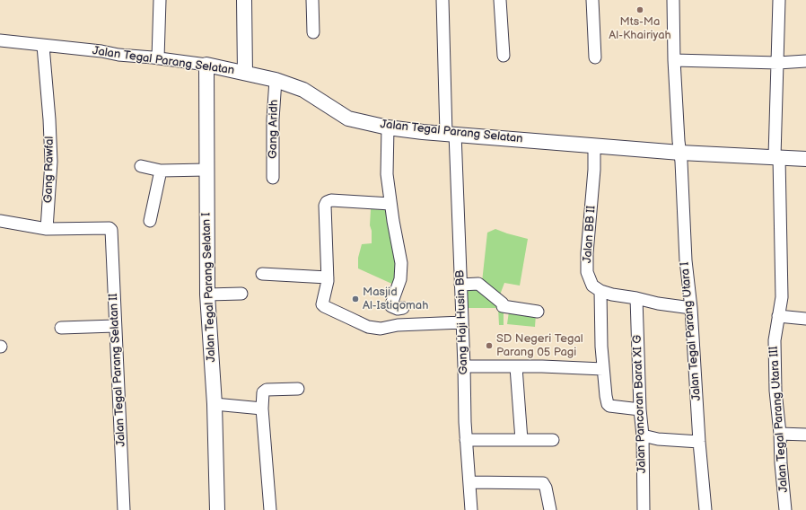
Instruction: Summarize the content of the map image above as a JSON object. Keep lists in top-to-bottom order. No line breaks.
{"streets":{"street":["Jalan Tegal Parang Selatan","Gang Aridh","Gang Rawfal","Jalan BB II","Jalan Tegal Parang Selatan I","Gang Haji Husin BB","Jalan Tegal Parang Utara I","Jalan Tegal Parang Selatan II","Jalan Pancoran Barat XI G","Jalan Tegal Parang Utara III"]},"crossings":[["Jalan Tegal Parang Selatan","Gang Aridh"],["Jalan Tegal Parang Selatan","Gang Rawfal"],["Jalan Tegal Parang Selatan","Jalan BB II"],["Jalan Tegal Parang Selatan","Jalan Tegal Parang Selatan I"],["Jalan Tegal Parang Selatan","Gang Haji Husin BB"],["Jalan Tegal Parang Selatan","Jalan Tegal Parang Utara I"],["Jalan Tegal Parang Selatan","Jalan Tegal Parang Utara III"],["Gang Rawfal","Jalan Tegal Parang Selatan II"]],"places":["Mts-Ma Al-Khairiyah","Masjid Al-Istiqomah","SD Negeri Tegal Parang 05 Pagi"]}
